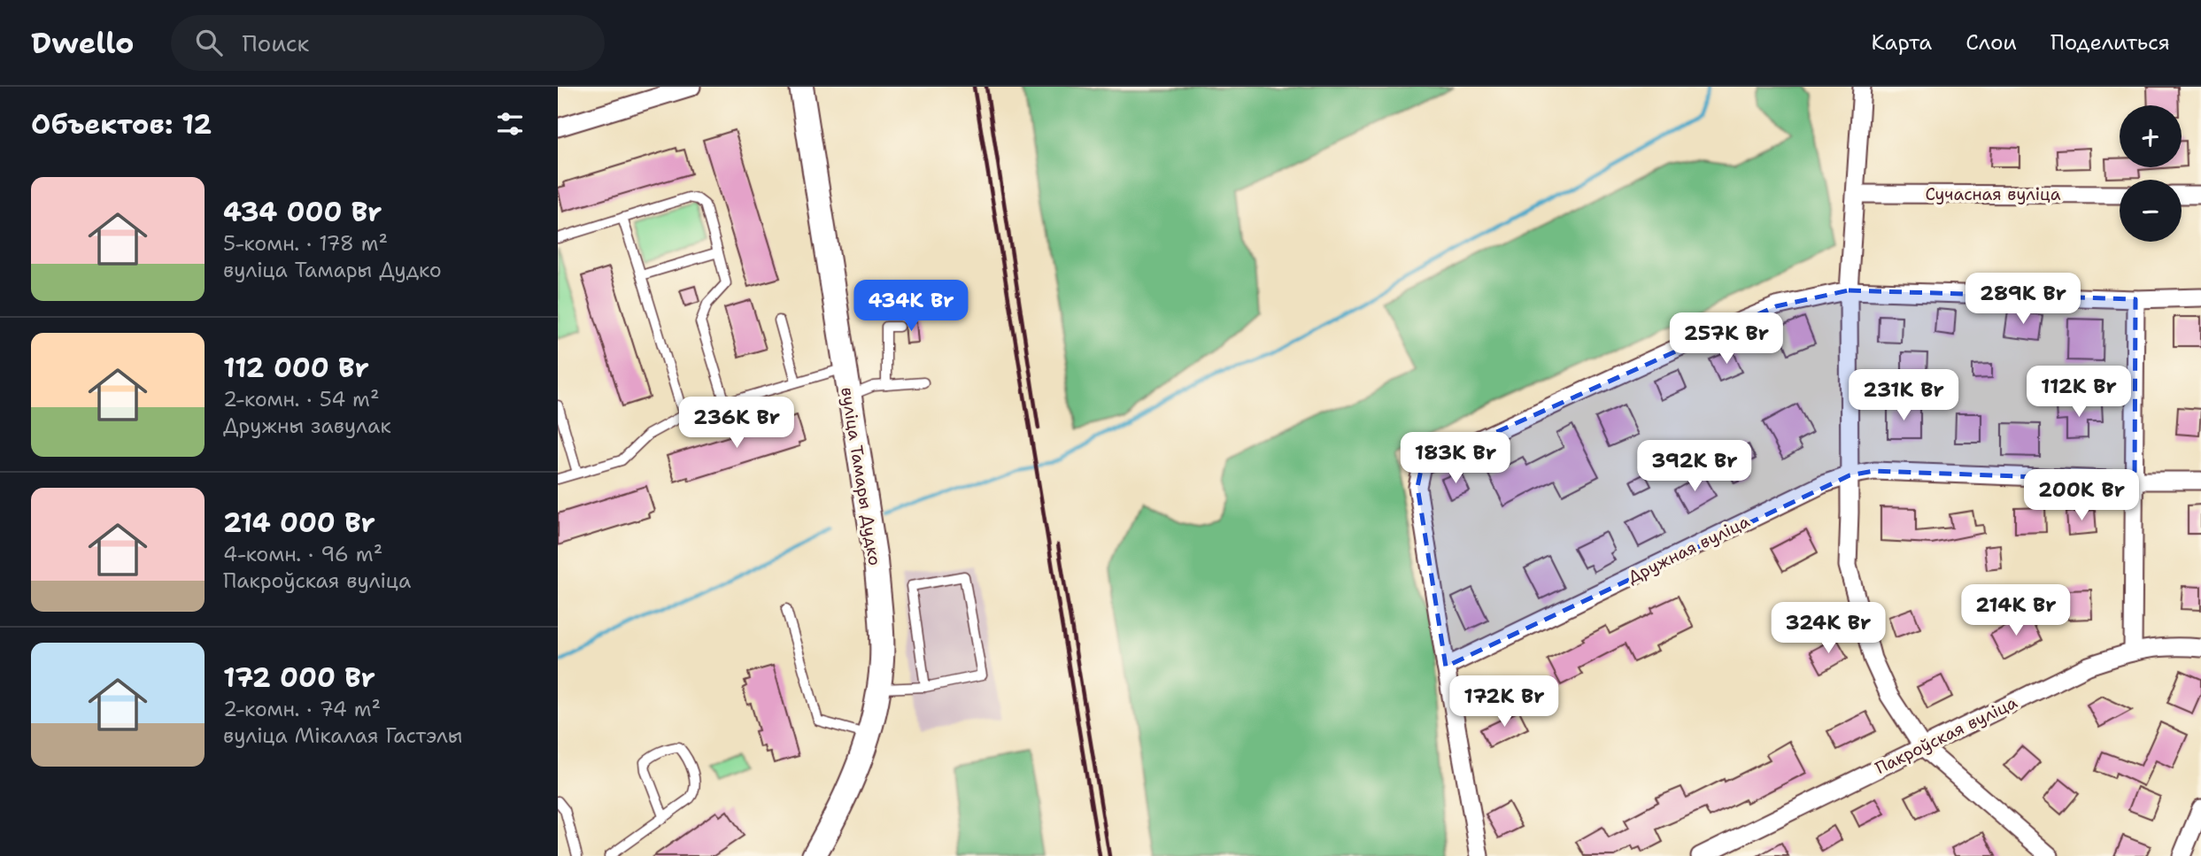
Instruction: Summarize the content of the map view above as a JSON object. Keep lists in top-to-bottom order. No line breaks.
{"streets":{"street":["Сучасная вуліца","вуліца Тамары Дудко","Дружная вуліца","Пакроўская вуліца"]},"page":{"header":"Dwello","search":"Поиск","nav":["Карта","Слои","Поделиться"],"heading":"Объектов: 12","map_buttons":["+","−"],"list":[{"name":"434 000 Br","note":"5-комн. · 178 m² · вуліца Тамары Дудко"},{"name":"112 000 Br","note":"2-комн. · 54 m² · Дружны завулак"},{"name":"214 000 Br","note":"4-комн. · 96 m² · Пакроўская вуліца"},{"name":"172 000 Br","note":"2-комн. · 74 m² · вуліца Мікалая Гастэлы"}],"price":["289K Br","434K Br","257K Br","112K Br","231K Br","236K Br","183K Br","392K Br","200K Br","214K Br","324K Br","172K Br"]}}
